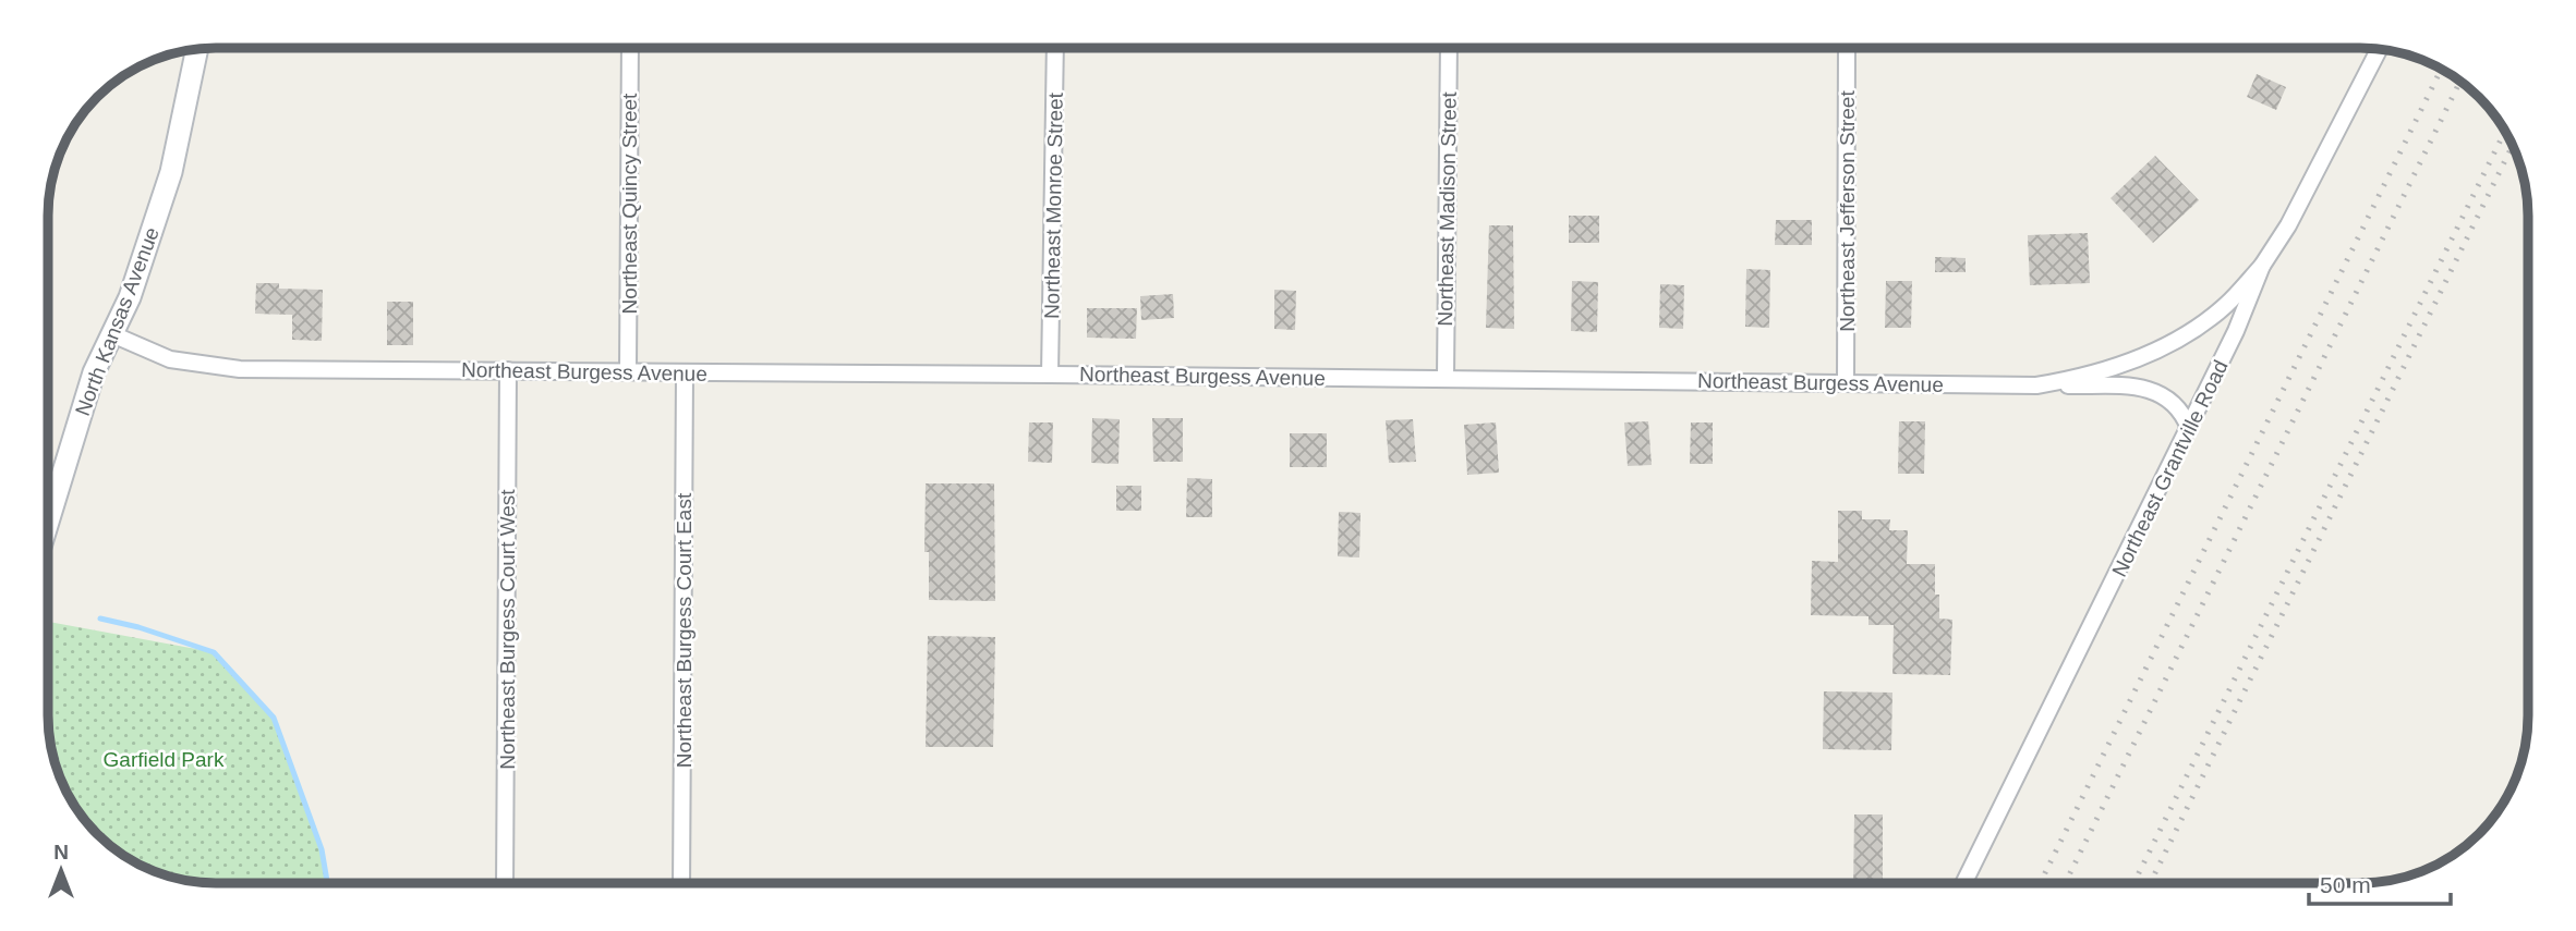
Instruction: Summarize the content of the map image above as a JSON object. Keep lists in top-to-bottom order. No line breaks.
{"streets":{"main road":["North Kansas Avenue"],"street":["Northeast Quincy Street","Northeast Monroe Street","Northeast Madison Street","Northeast Jefferson Street","Northeast Burgess Avenue","Northeast Grantville Road","Northeast Burgess Court West","Northeast Burgess Court East"]},"crossings":[["Northeast Quincy Street","Northeast Burgess Avenue"],["Northeast Monroe Street","Northeast Burgess Avenue"],["Northeast Madison Street","Northeast Burgess Avenue"],["Northeast Jefferson Street","Northeast Burgess Avenue"],["North Kansas Avenue","Northeast Burgess Avenue"],["Northeast Burgess Avenue","Northeast Grantville Road"],["Northeast Burgess Avenue","Northeast Burgess Court West"],["Northeast Burgess Avenue","Northeast Burgess Court East"]],"parks":["Garfield Park"],"scale_bar":"50 m","north":"top"}
